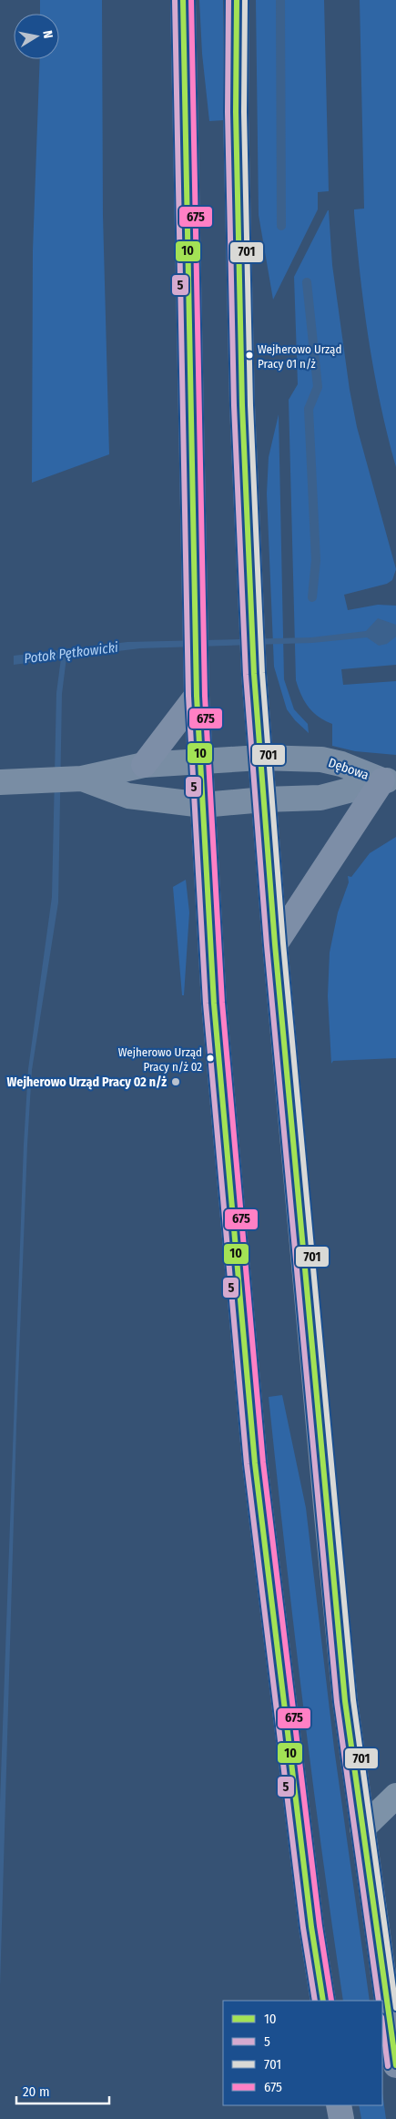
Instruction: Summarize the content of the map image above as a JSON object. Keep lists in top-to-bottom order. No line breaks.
{"streets":{"main road":["Dębowa"]},"water":["Potok Pętkowicki"],"places":["Wejherowo Urząd Pracy 01 n/ż","Wejherowo Urząd Pracy n/ż 02","Wejherowo Urząd Pracy 02 n/ż"],"lines":["transit line 10","transit line 5","transit line 701","transit line 675"],"legend":["10","5","701","675"],"scale_bar":"20 m","north":"right"}
